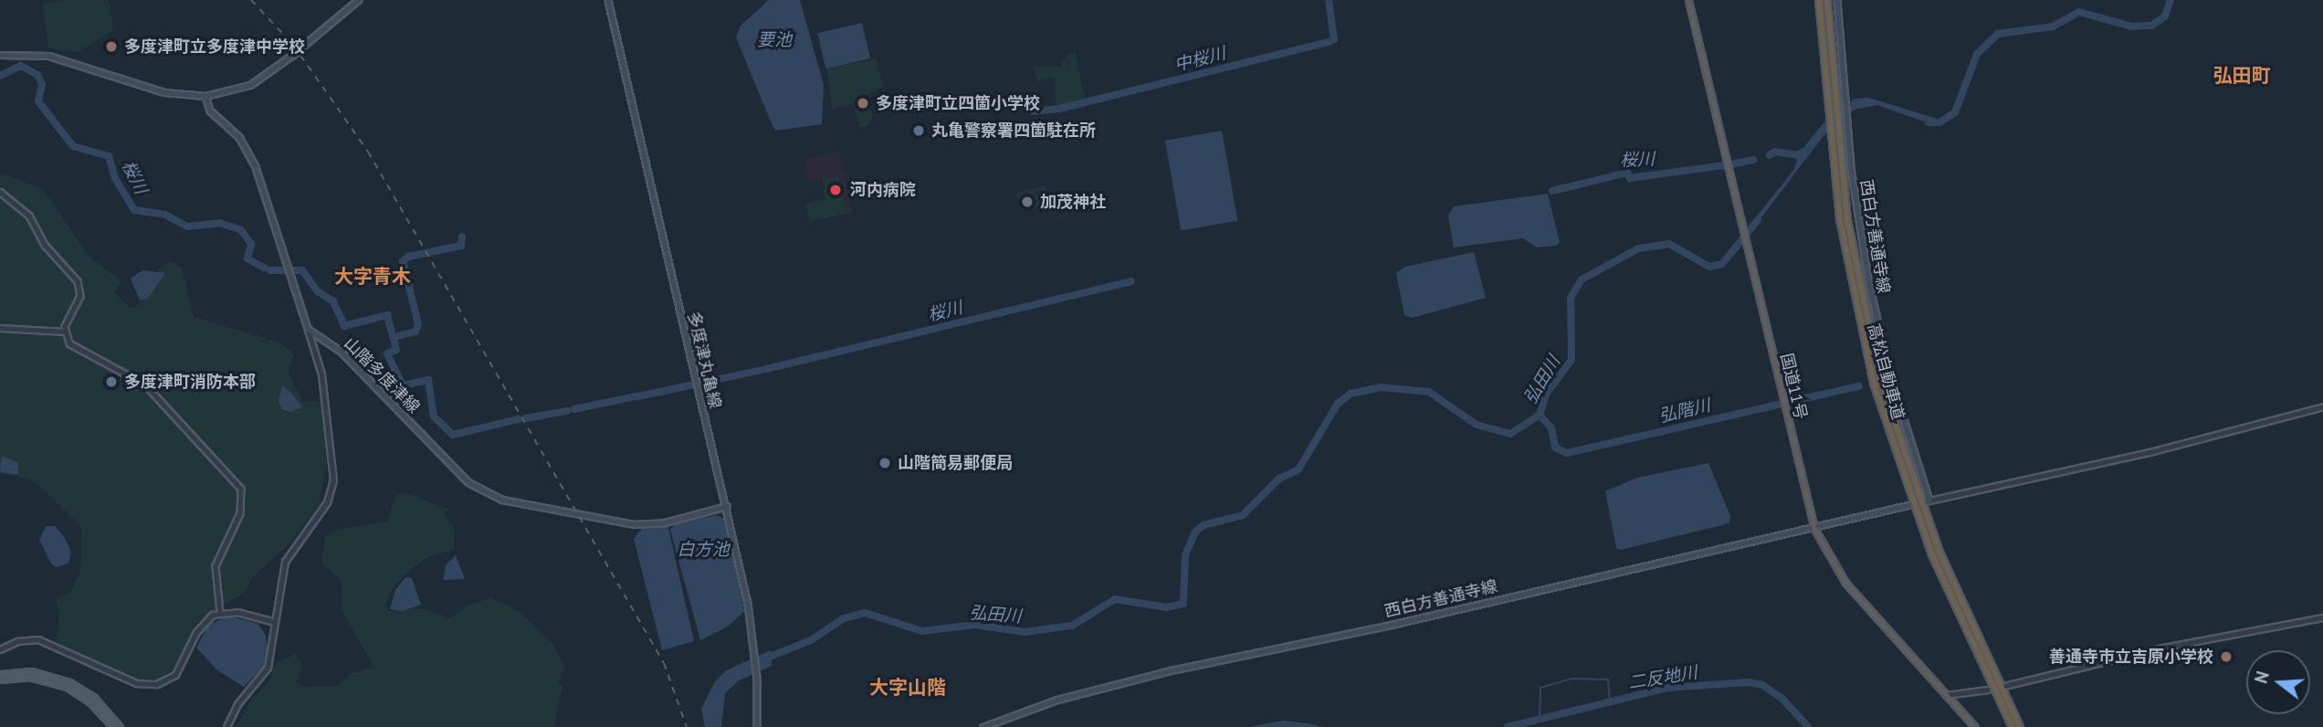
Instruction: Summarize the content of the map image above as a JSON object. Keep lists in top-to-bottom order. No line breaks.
{"streets":{"highway":["高松自動車道","国道11号"],"main road":["西白方善通寺線","多度津丸亀線","山階多度津線"]},"crossings":[["西白方善通寺線","国道11号"],["多度津丸亀線","山階多度津線"]],"districts":["弘田町","大字青木","大字山階"],"water":["要池","中桜川","桜川","弘田川","弘階川","白方池","二反地川"],"places":["多度津町立多度津中学校","多度津町立四箇小学校","丸亀警察署四箇駐在所","河内病院","加茂神社","多度津町消防本部","山階簡易郵便局","善通寺市立吉原小学校"],"north":"left"}
